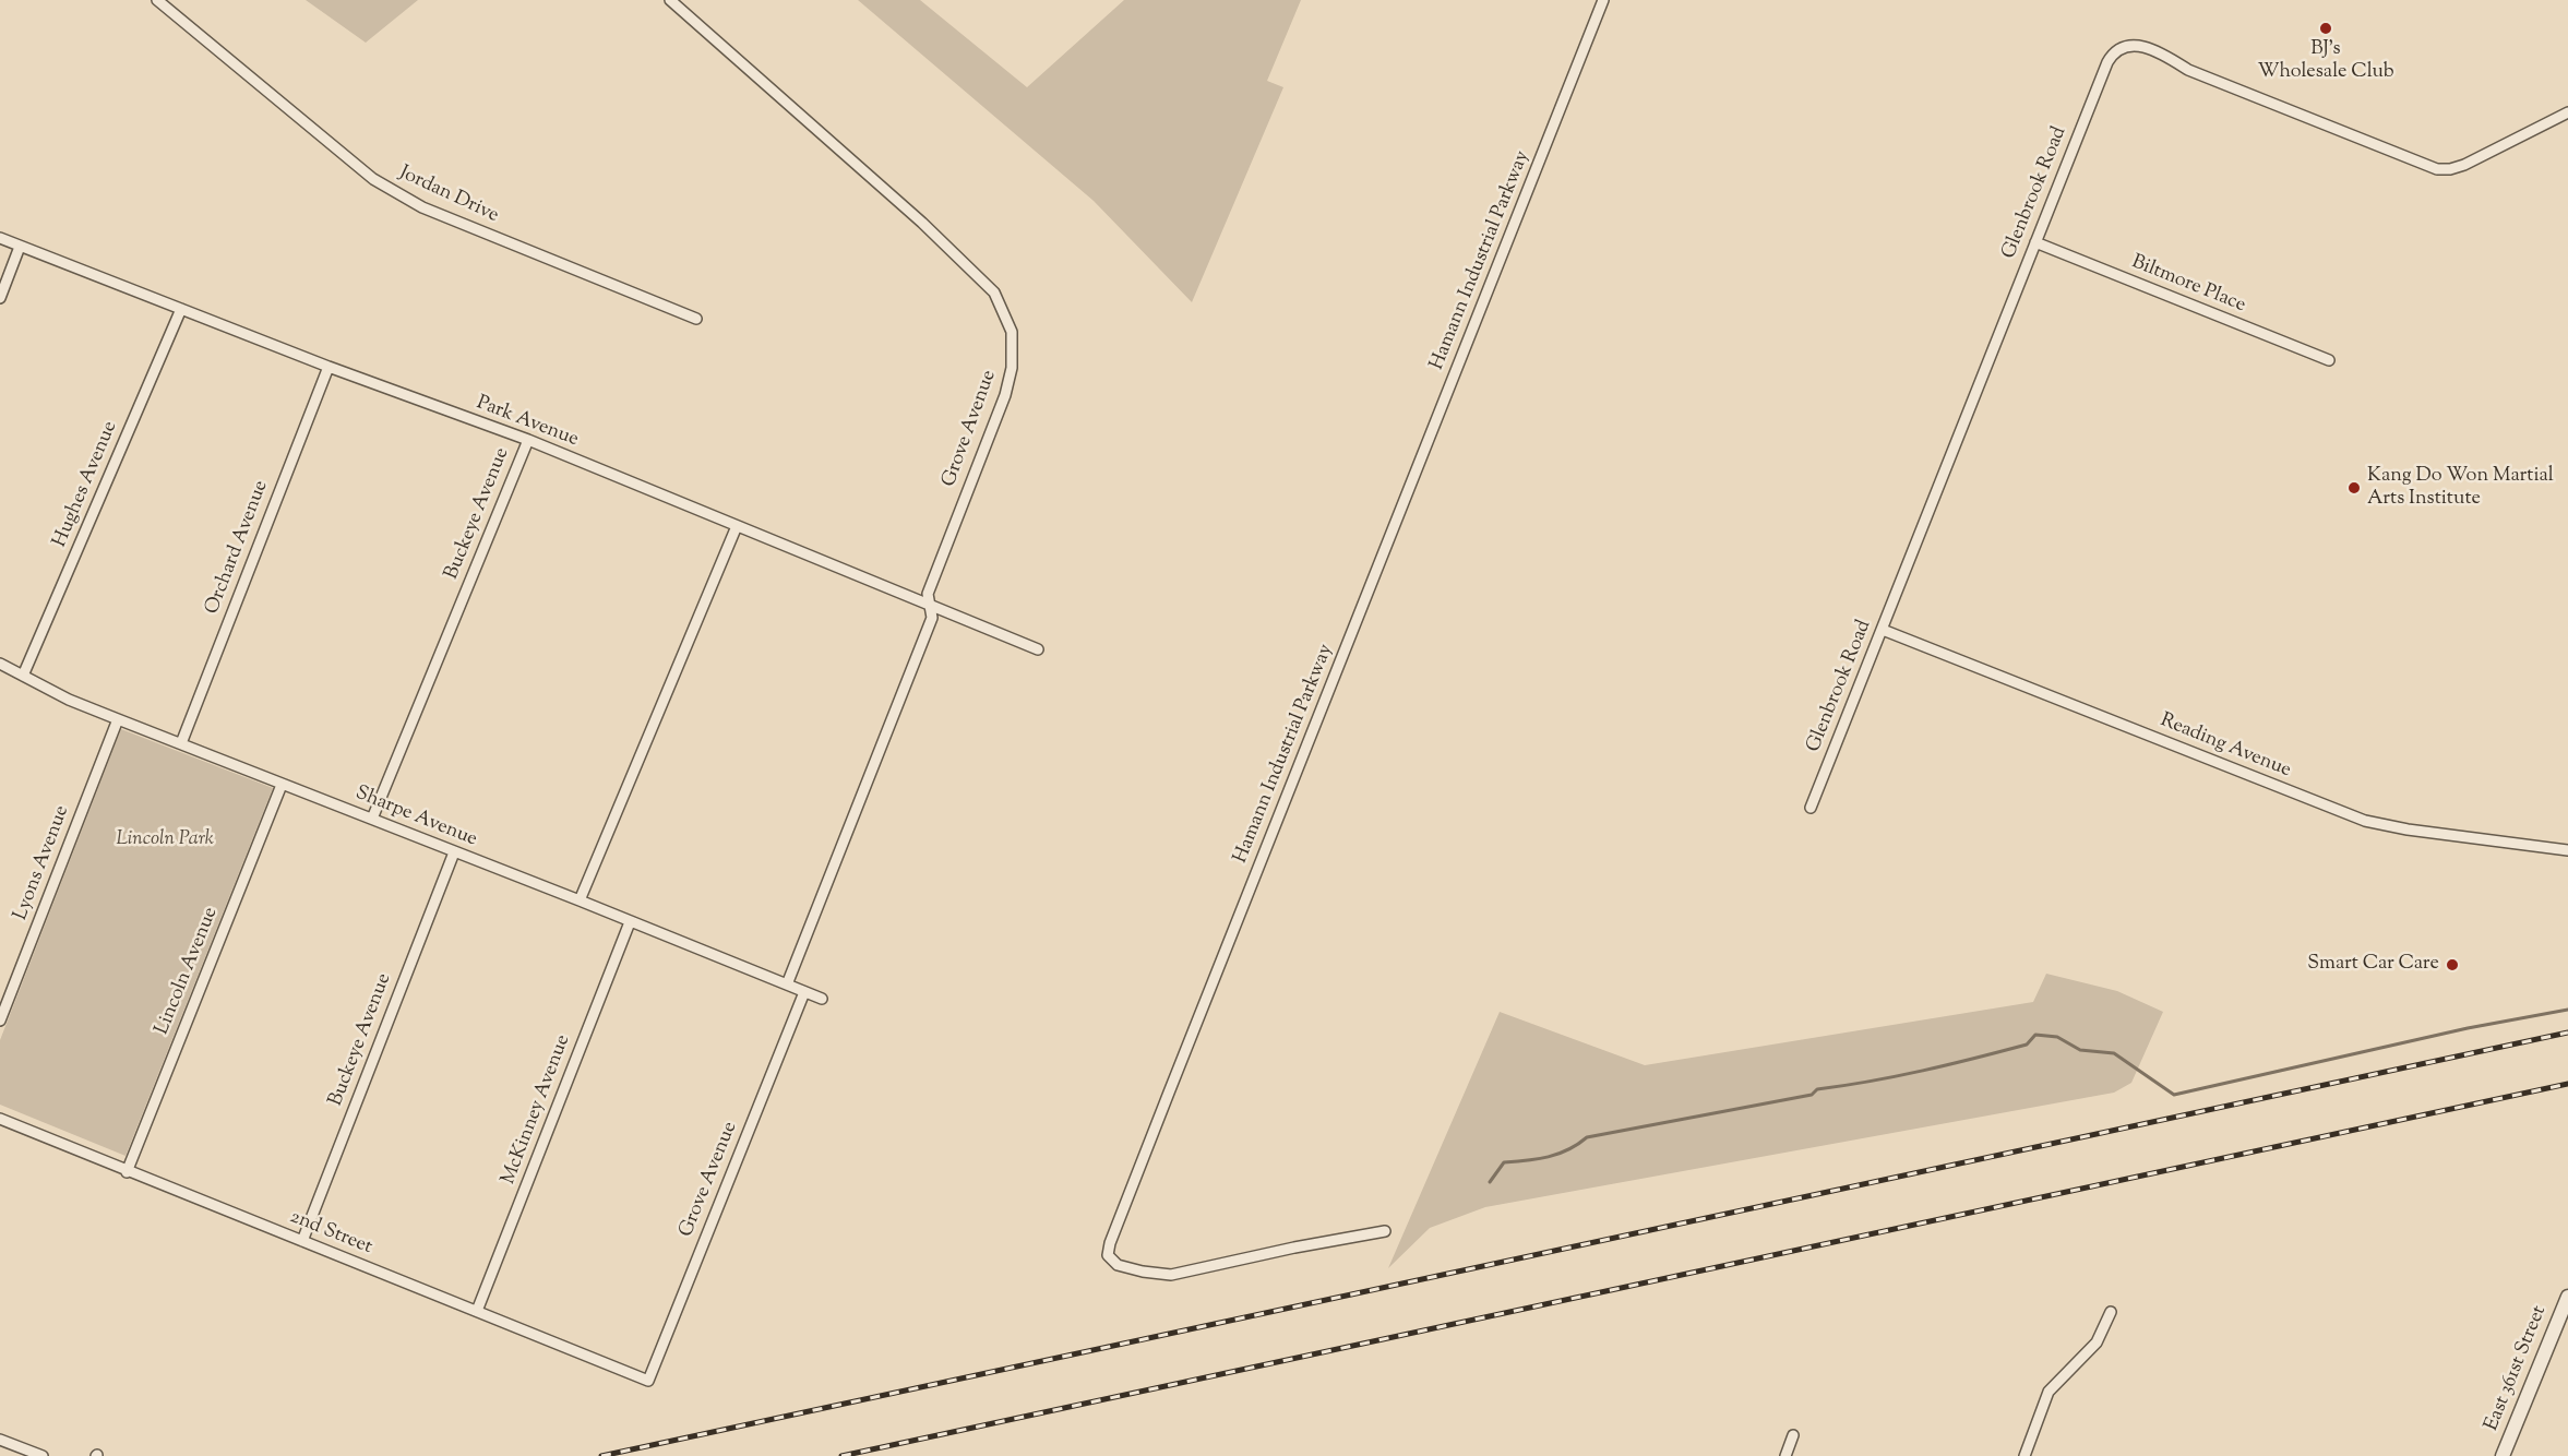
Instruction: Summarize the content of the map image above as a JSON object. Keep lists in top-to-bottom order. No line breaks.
{"streets":{"street":["Glenbrook Road","Jordan Drive","Hamann Industrial Parkway","Biltmore Place","Park Avenue","Grove Avenue","Hughes Avenue","Buckeye Avenue","Orchard Avenue","Reading Avenue","Sharpe Avenue","Lyons Avenue","Lincoln Avenue","McKinney Avenue","2nd Street","East 361st Street"]},"crossings":[["Glenbrook Road","Biltmore Place"],["Glenbrook Road","Reading Avenue"],["Park Avenue","Grove Avenue"],["Park Avenue","Hughes Avenue"],["Park Avenue","Buckeye Avenue"],["Park Avenue","Orchard Avenue"],["Grove Avenue","Sharpe Avenue"],["Grove Avenue","2nd Street"],["Hughes Avenue","Sharpe Avenue"],["Buckeye Avenue","Sharpe Avenue"],["Buckeye Avenue","2nd Street"],["Orchard Avenue","Sharpe Avenue"],["Sharpe Avenue","Lyons Avenue"],["Sharpe Avenue","Lincoln Avenue"],["Sharpe Avenue","McKinney Avenue"],["Lincoln Avenue","2nd Street"],["McKinney Avenue","2nd Street"]],"parks":["Lincoln Park"],"places":["BJ's Wholesale Club","Kang Do Won Martial Arts Institute","Smart Car Care"]}
